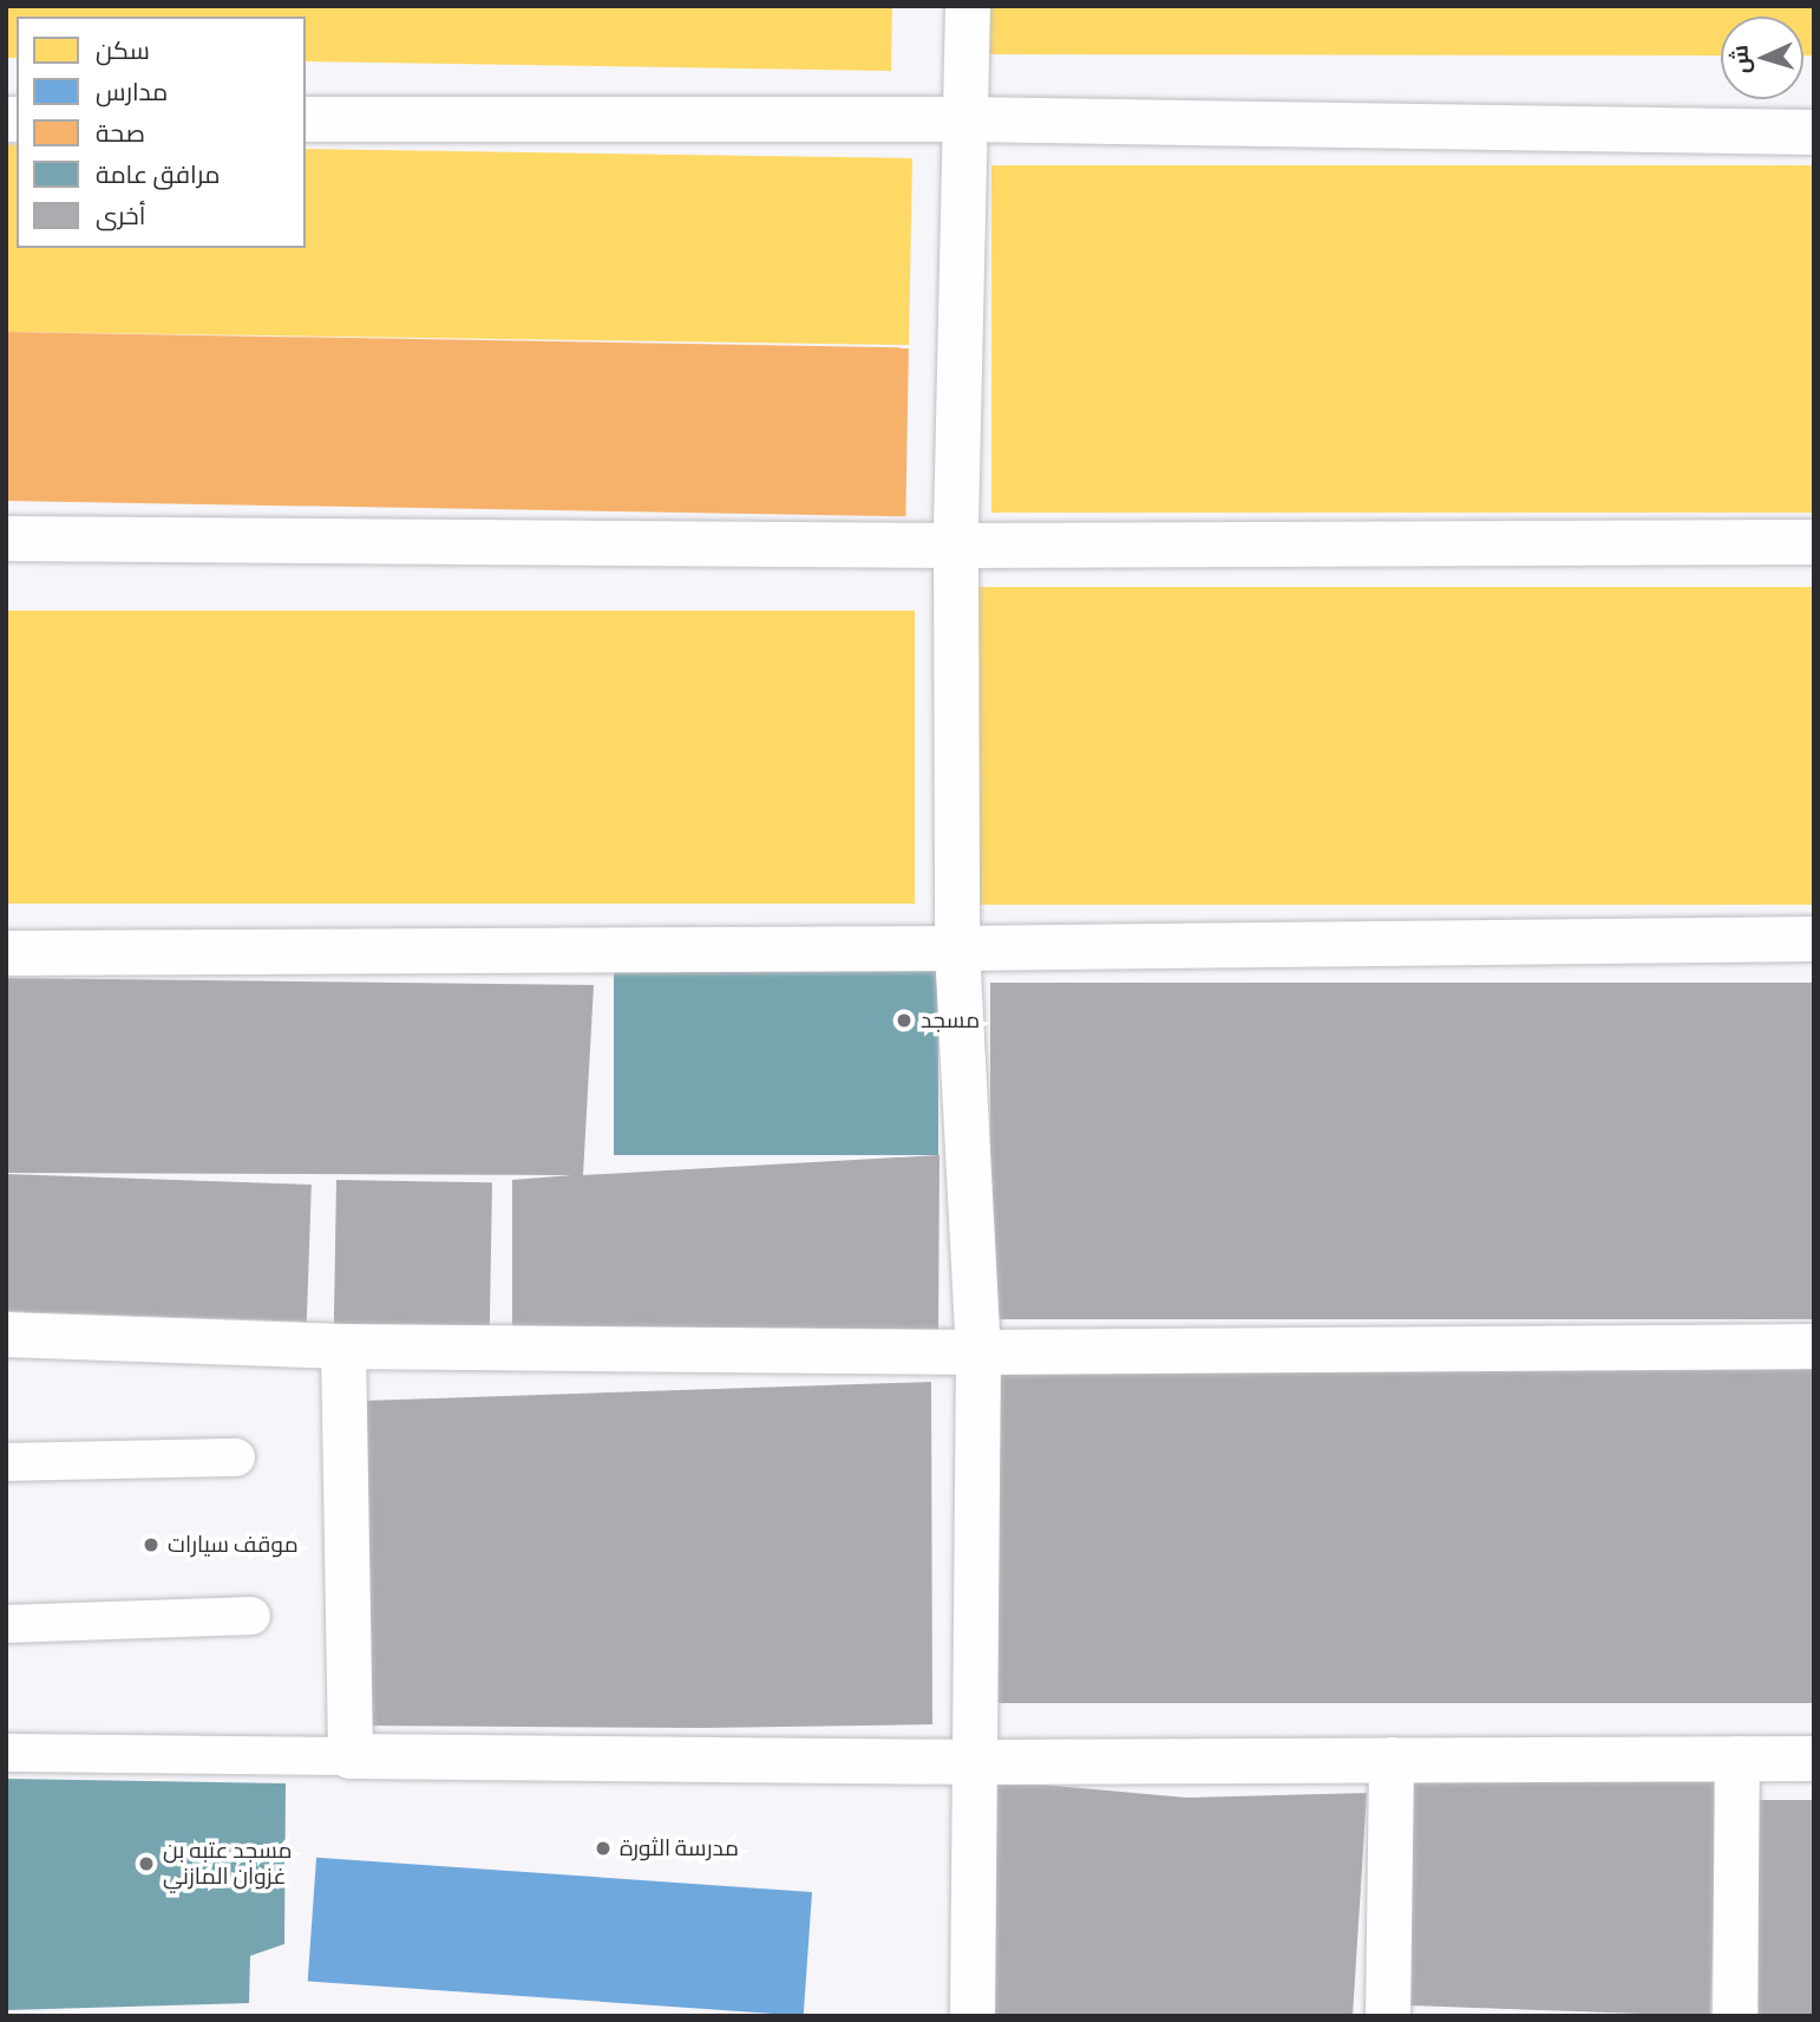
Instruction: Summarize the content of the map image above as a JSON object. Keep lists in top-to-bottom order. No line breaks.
{"places":["مسجد","موقف سيارات","مدرسة الثورة","مسجد عتبه بن غزوان المازني"],"legend":["سكن","مدارس","صحة","مرافق عامة","أخرى"],"north":"left"}
